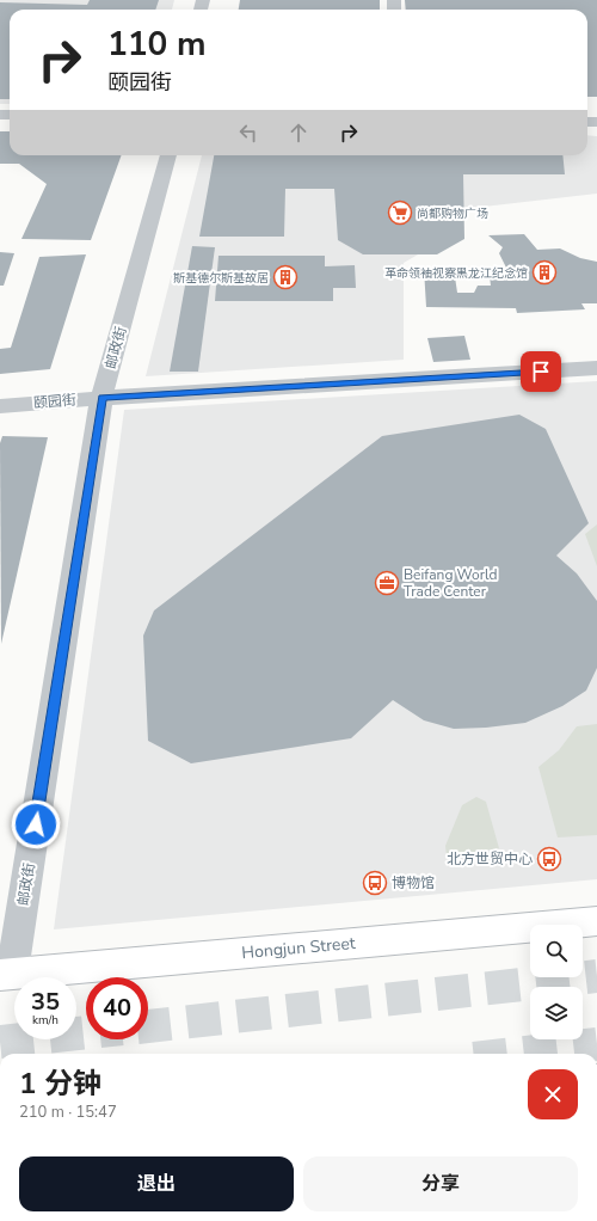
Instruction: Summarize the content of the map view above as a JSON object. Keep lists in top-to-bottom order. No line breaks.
{"streets":{"main road":["Hongjun Street"],"street":["邮政街","颐园街"]},"crossings":[["邮政街","颐园街"],["邮政街","Hongjun Street"]],"places":{"supermarket":["尚都购物广场"],"building":["革命领袖视察黑龙江纪念馆","斯基德尔斯基故居"],"office":["Beifang World Trade Center"],"bus stop":["北方世贸中心","博物馆"]},"page":{"turn":["110 m","颐园街"],"speed":"35 km/h","limit":"40","heading":["1 分钟","210 m · 15:47"],"buttons":["退出","分享"]}}
